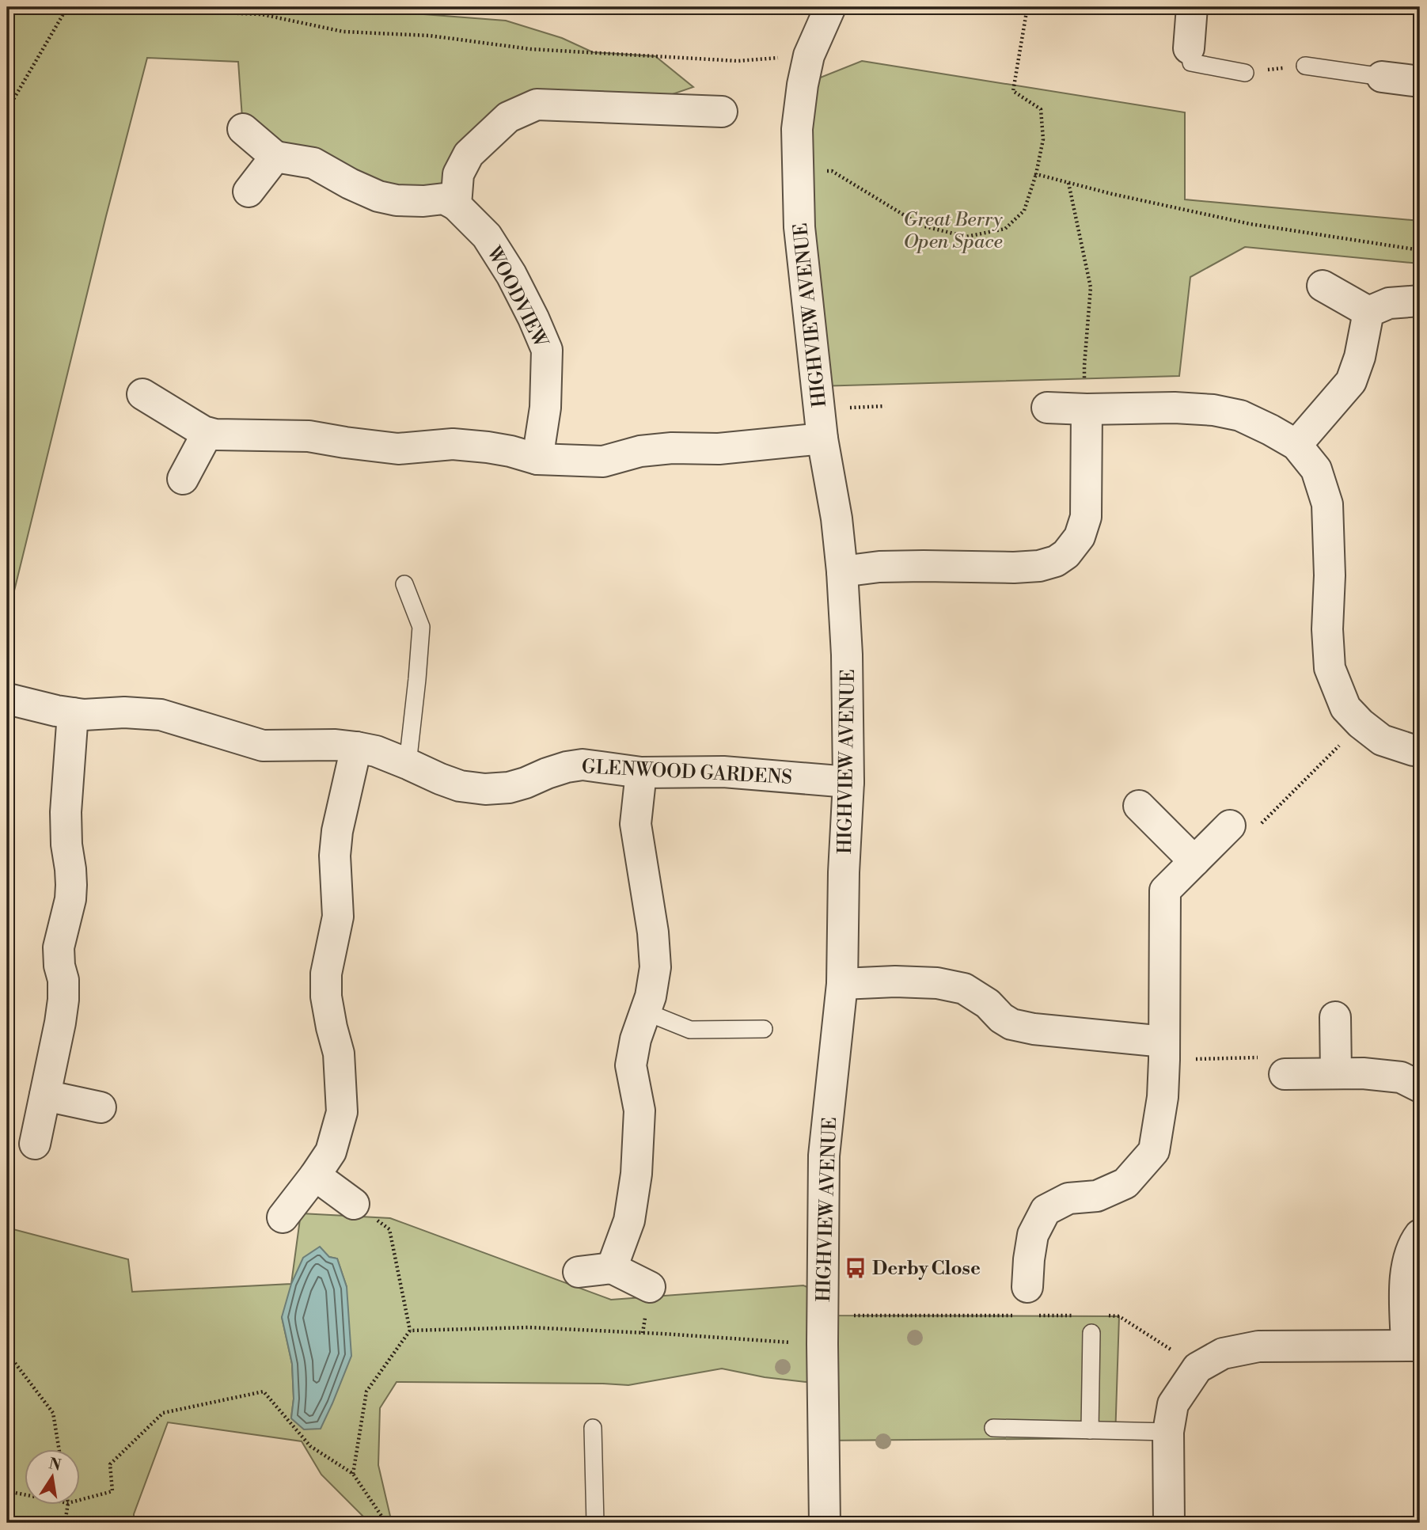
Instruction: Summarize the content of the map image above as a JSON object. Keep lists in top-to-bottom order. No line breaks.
{"streets":{"street":["WOODVIEW","HIGHVIEW AVENUE","GLENWOOD GARDENS"]},"crossings":[["HIGHVIEW AVENUE","GLENWOOD GARDENS"]],"parks":["Great Berry Open Space"],"places":{"bus stop":["Derby Close"]},"north":"top"}
